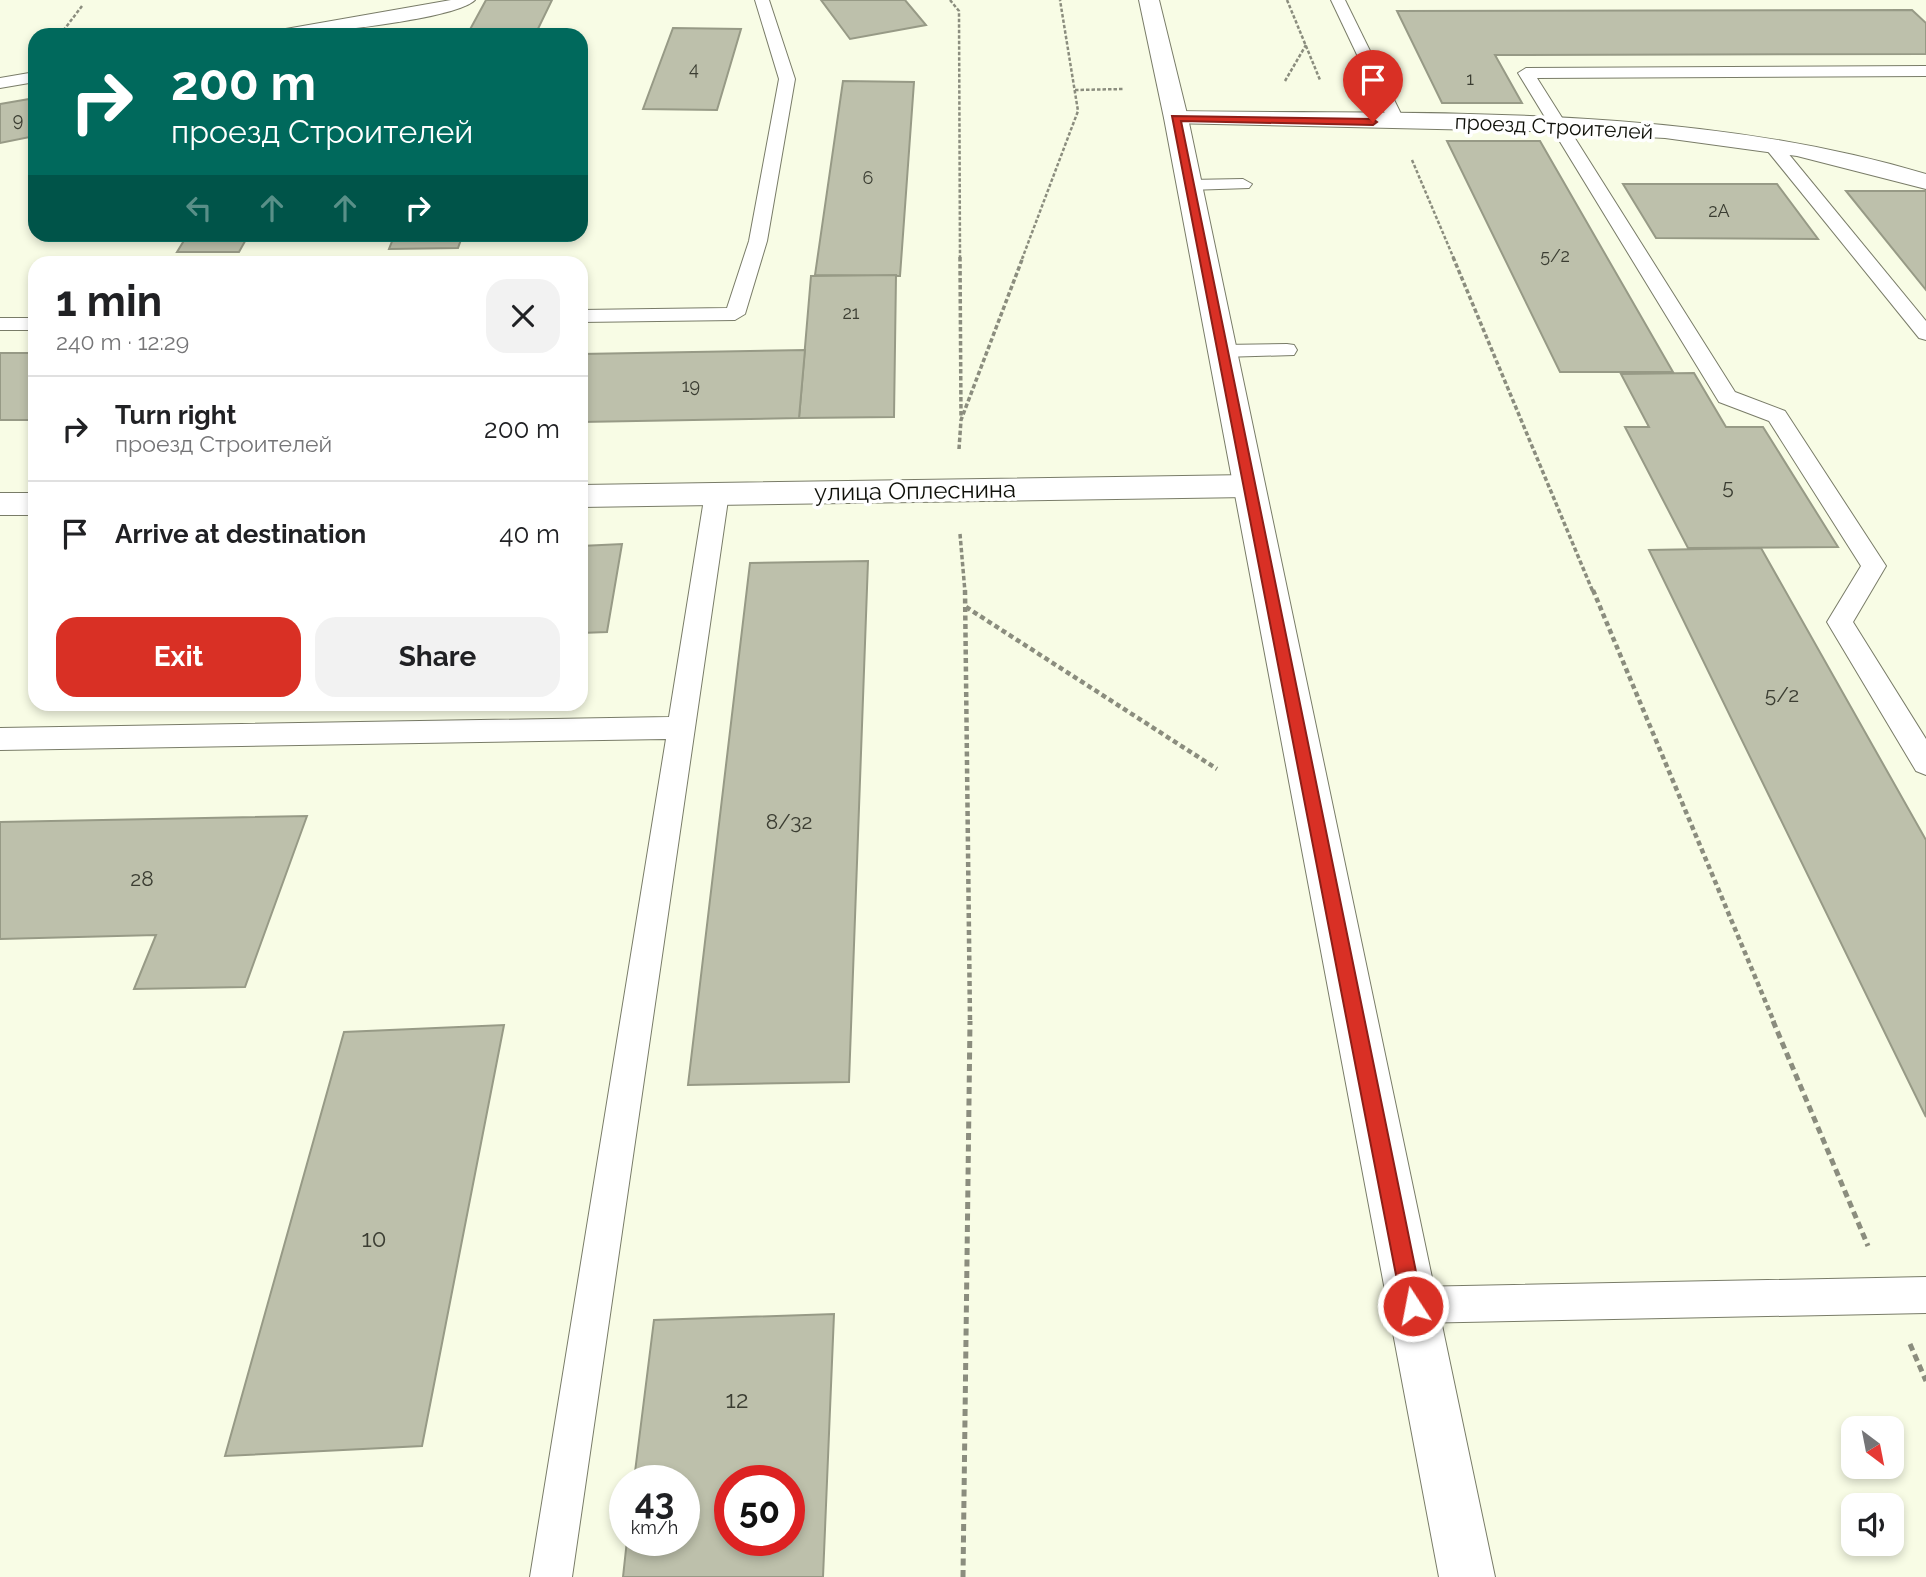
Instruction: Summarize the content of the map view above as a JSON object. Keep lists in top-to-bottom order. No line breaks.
{"streets":{"main road":["проезд Строителей","улица Оплеснина"]},"house_numbers":["4","1","9","6","2А","5/2","21","19","5","5/2","8/32","28","10","12"],"north":"bottom right","page":{"turn":["200 m","проезд Строителей"],"heading":["1 min","240 m · 12:29"],"list":[{"name":"Turn right","note":"проезд Строителей","value":"200 m"},{"name":"Arrive at destination","value":"40 m"}],"buttons":["Exit","Share"],"speed":"43 km/h","limit":"50"}}
